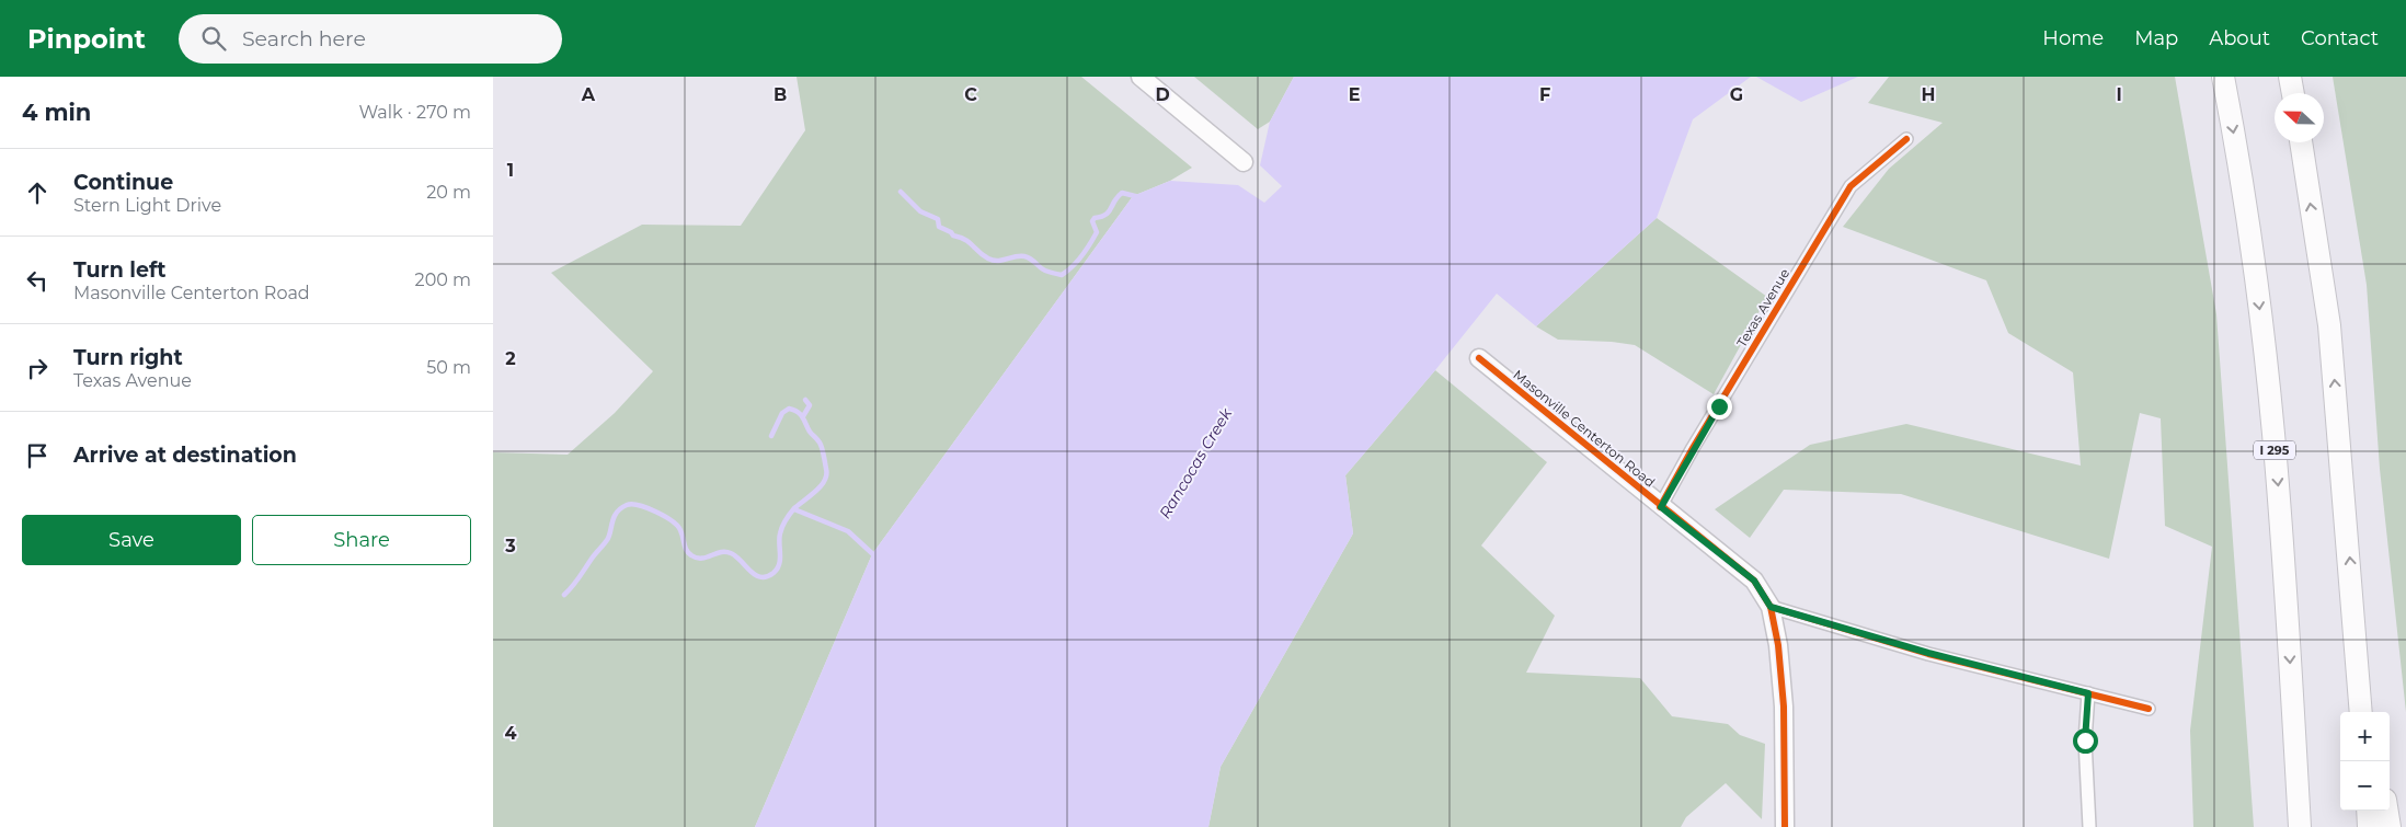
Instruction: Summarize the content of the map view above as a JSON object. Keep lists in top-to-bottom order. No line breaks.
{"streets":{"highway":["I 295"],"street":["Texas Avenue","Masonville Centerton Road"]},"crossings":[["Texas Avenue","Masonville Centerton Road"]],"water":["Rancocas Creek"],"north":"left","page":{"header":"Pinpoint","search":"Search here","nav":["Home","Map","About","Contact"],"heading":["4 min","Walk · 270 m"],"list":[["Continue","Stern Light Drive","20 m"],["Turn left","Masonville Centerton Road","200 m"],["Turn right","Texas Avenue","50 m"],"Arrive at destination"],"buttons":["Save","Share"],"map_buttons":["+","−"]},"grid":{"columns":["A","B","C","D","E","F","G","H","I"],"rows":["1","2","3","4"]}}
